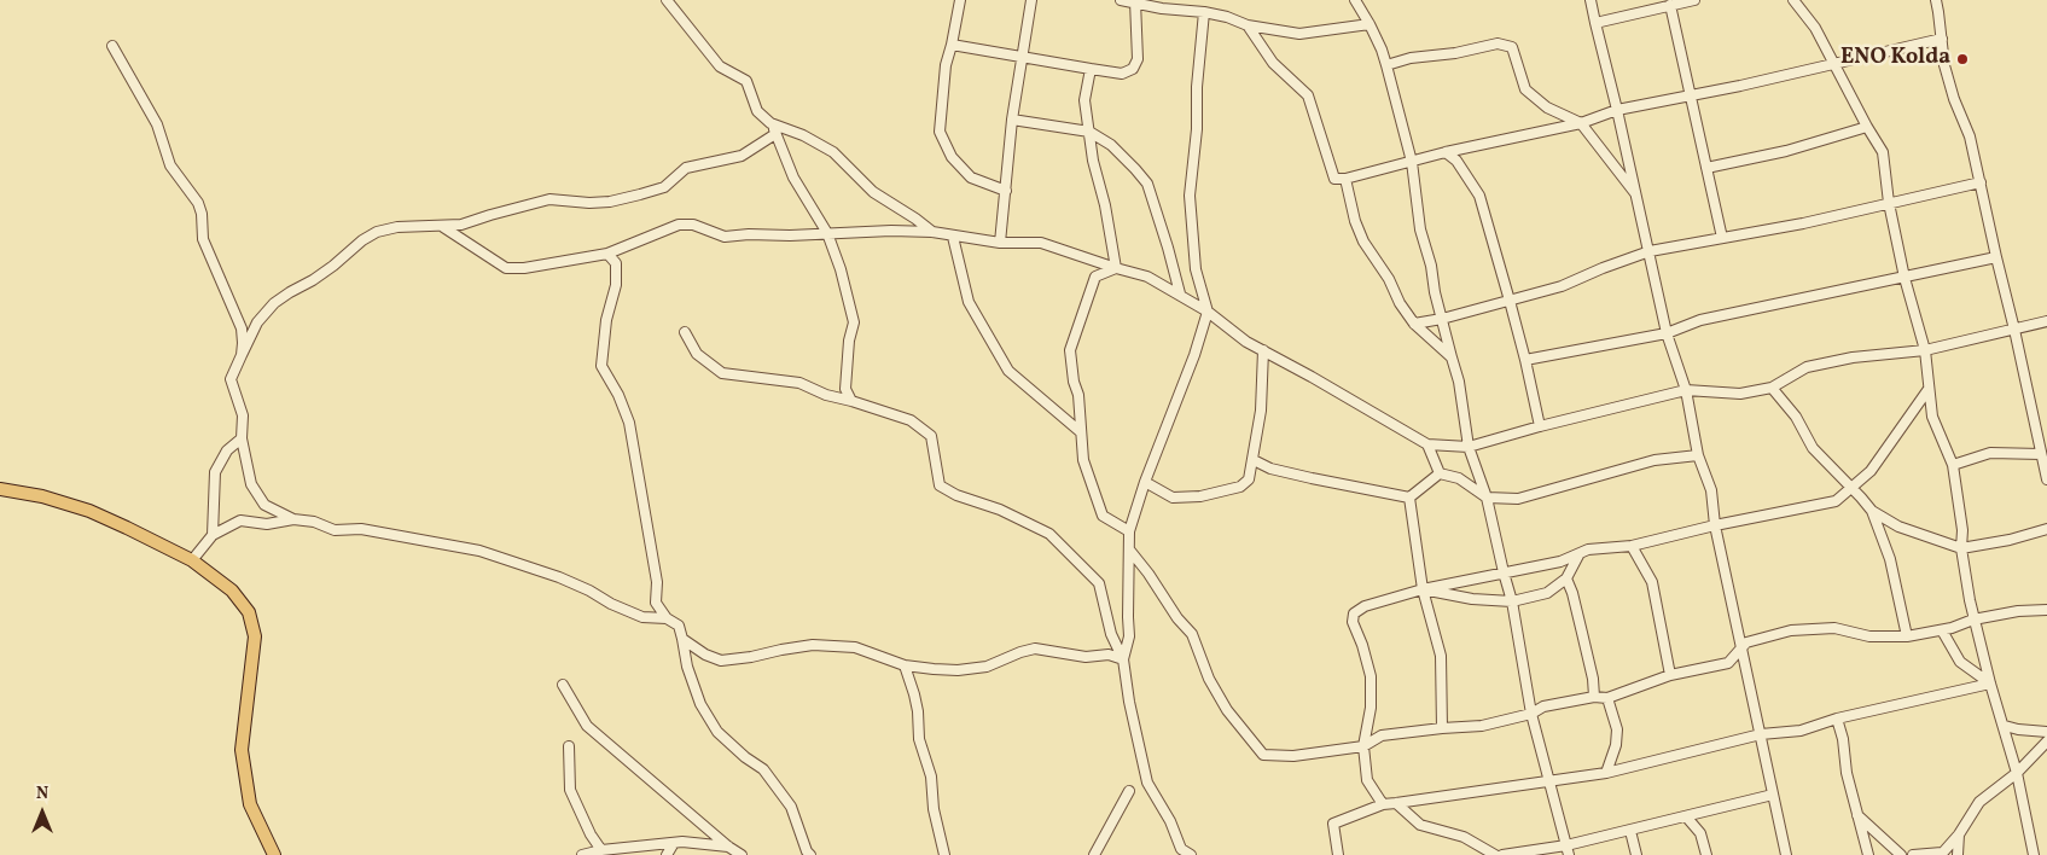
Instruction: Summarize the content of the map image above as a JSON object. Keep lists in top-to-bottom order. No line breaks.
{"places":["ENO Kolda"],"north":"top"}
